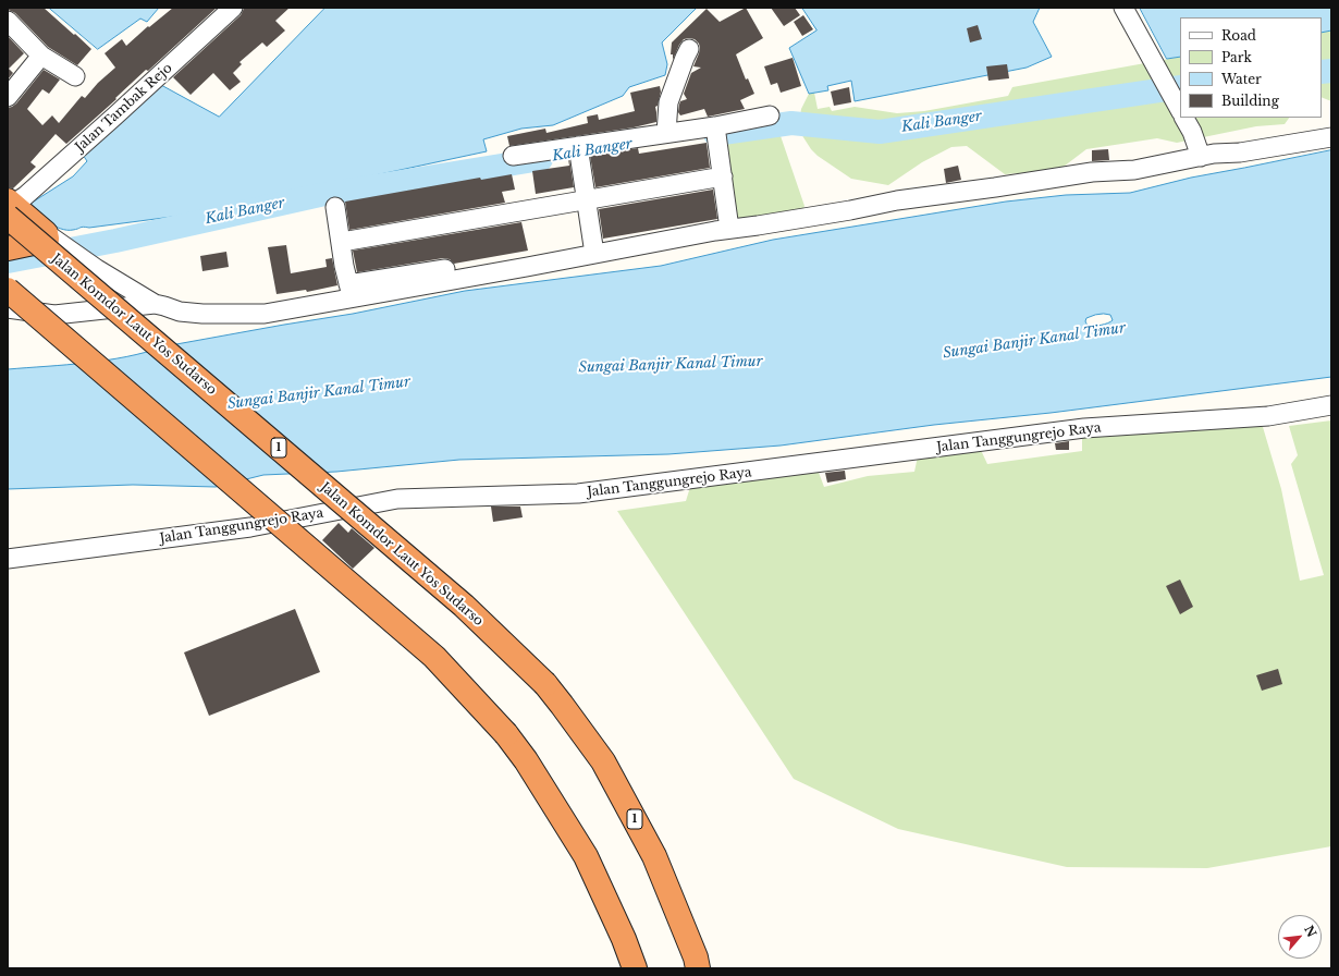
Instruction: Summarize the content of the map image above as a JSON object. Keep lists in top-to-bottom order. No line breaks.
{"streets":{"highway":["Jalan Komdor Laut Yos Sudarso","1"],"street":["Jalan Tambak Rejo","Jalan Tanggungrejo Raya"]},"crossings":[["Jalan Tambak Rejo","Jalan Komdor Laut Yos Sudarso"]],"water":["Kali Banger","Sungai Banjir Kanal Timur"],"legend":["Road","Park","Water","Building"],"north":"top right"}
